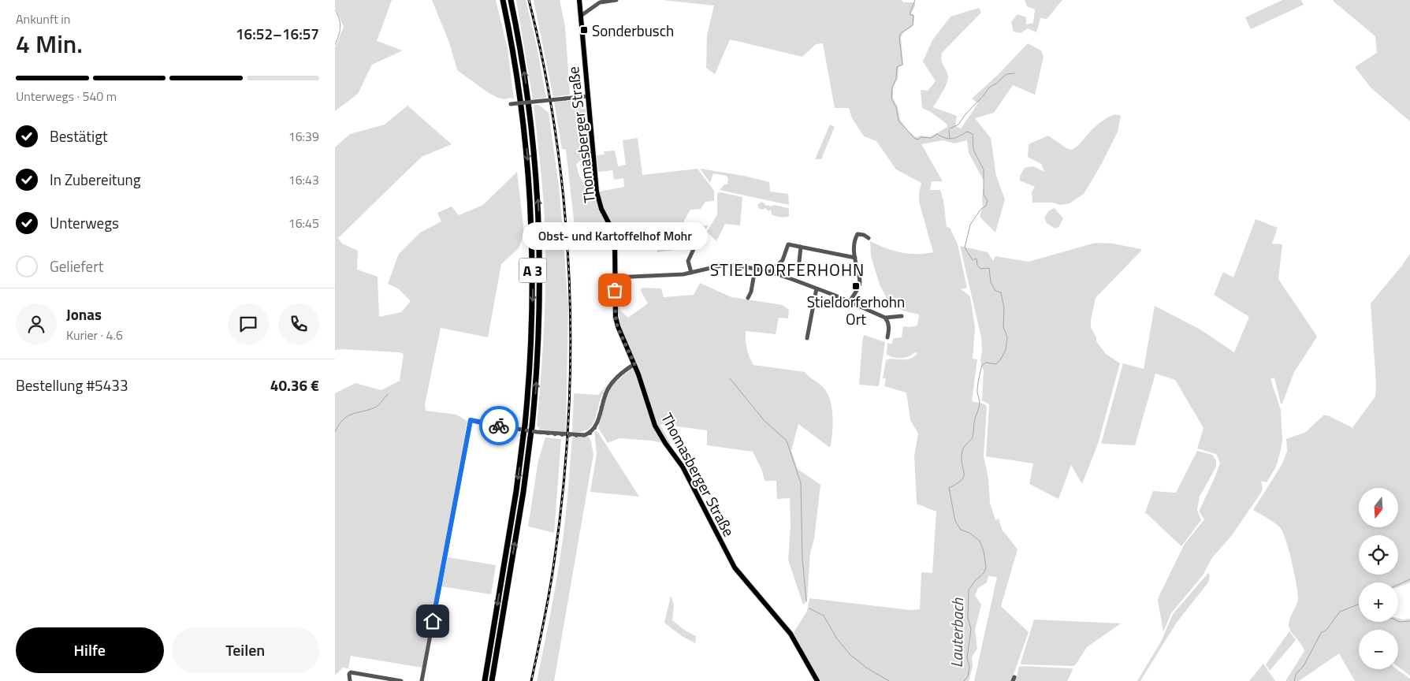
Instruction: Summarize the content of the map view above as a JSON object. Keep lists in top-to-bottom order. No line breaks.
{"streets":{"highway":["A 3"],"main road":["Thomasberger Straße"]},"districts":["STIELDORFERHOHN"],"water":["Lauterbach"],"places":{"transit":["Sonderbusch","Stieldorferhohn Ort"],"other":["Obst- und Kartoffelhof Mohr"]},"north":"bottom","page":{"heading":["4 Min.","Ankunft in","16:52–16:57"],"panel":["Jonas","Kurier · 4.6","Bestellung #5433","40.36 €"],"bar":"Unterwegs · 540 m","list":[["Bestätigt","16:39"],["In Zubereitung","16:43"],["Unterwegs","16:45"],"Geliefert"],"bubble":"Obst- und Kartoffelhof Mohr","map_buttons":["+","−"],"buttons":["Hilfe","Teilen"]}}
